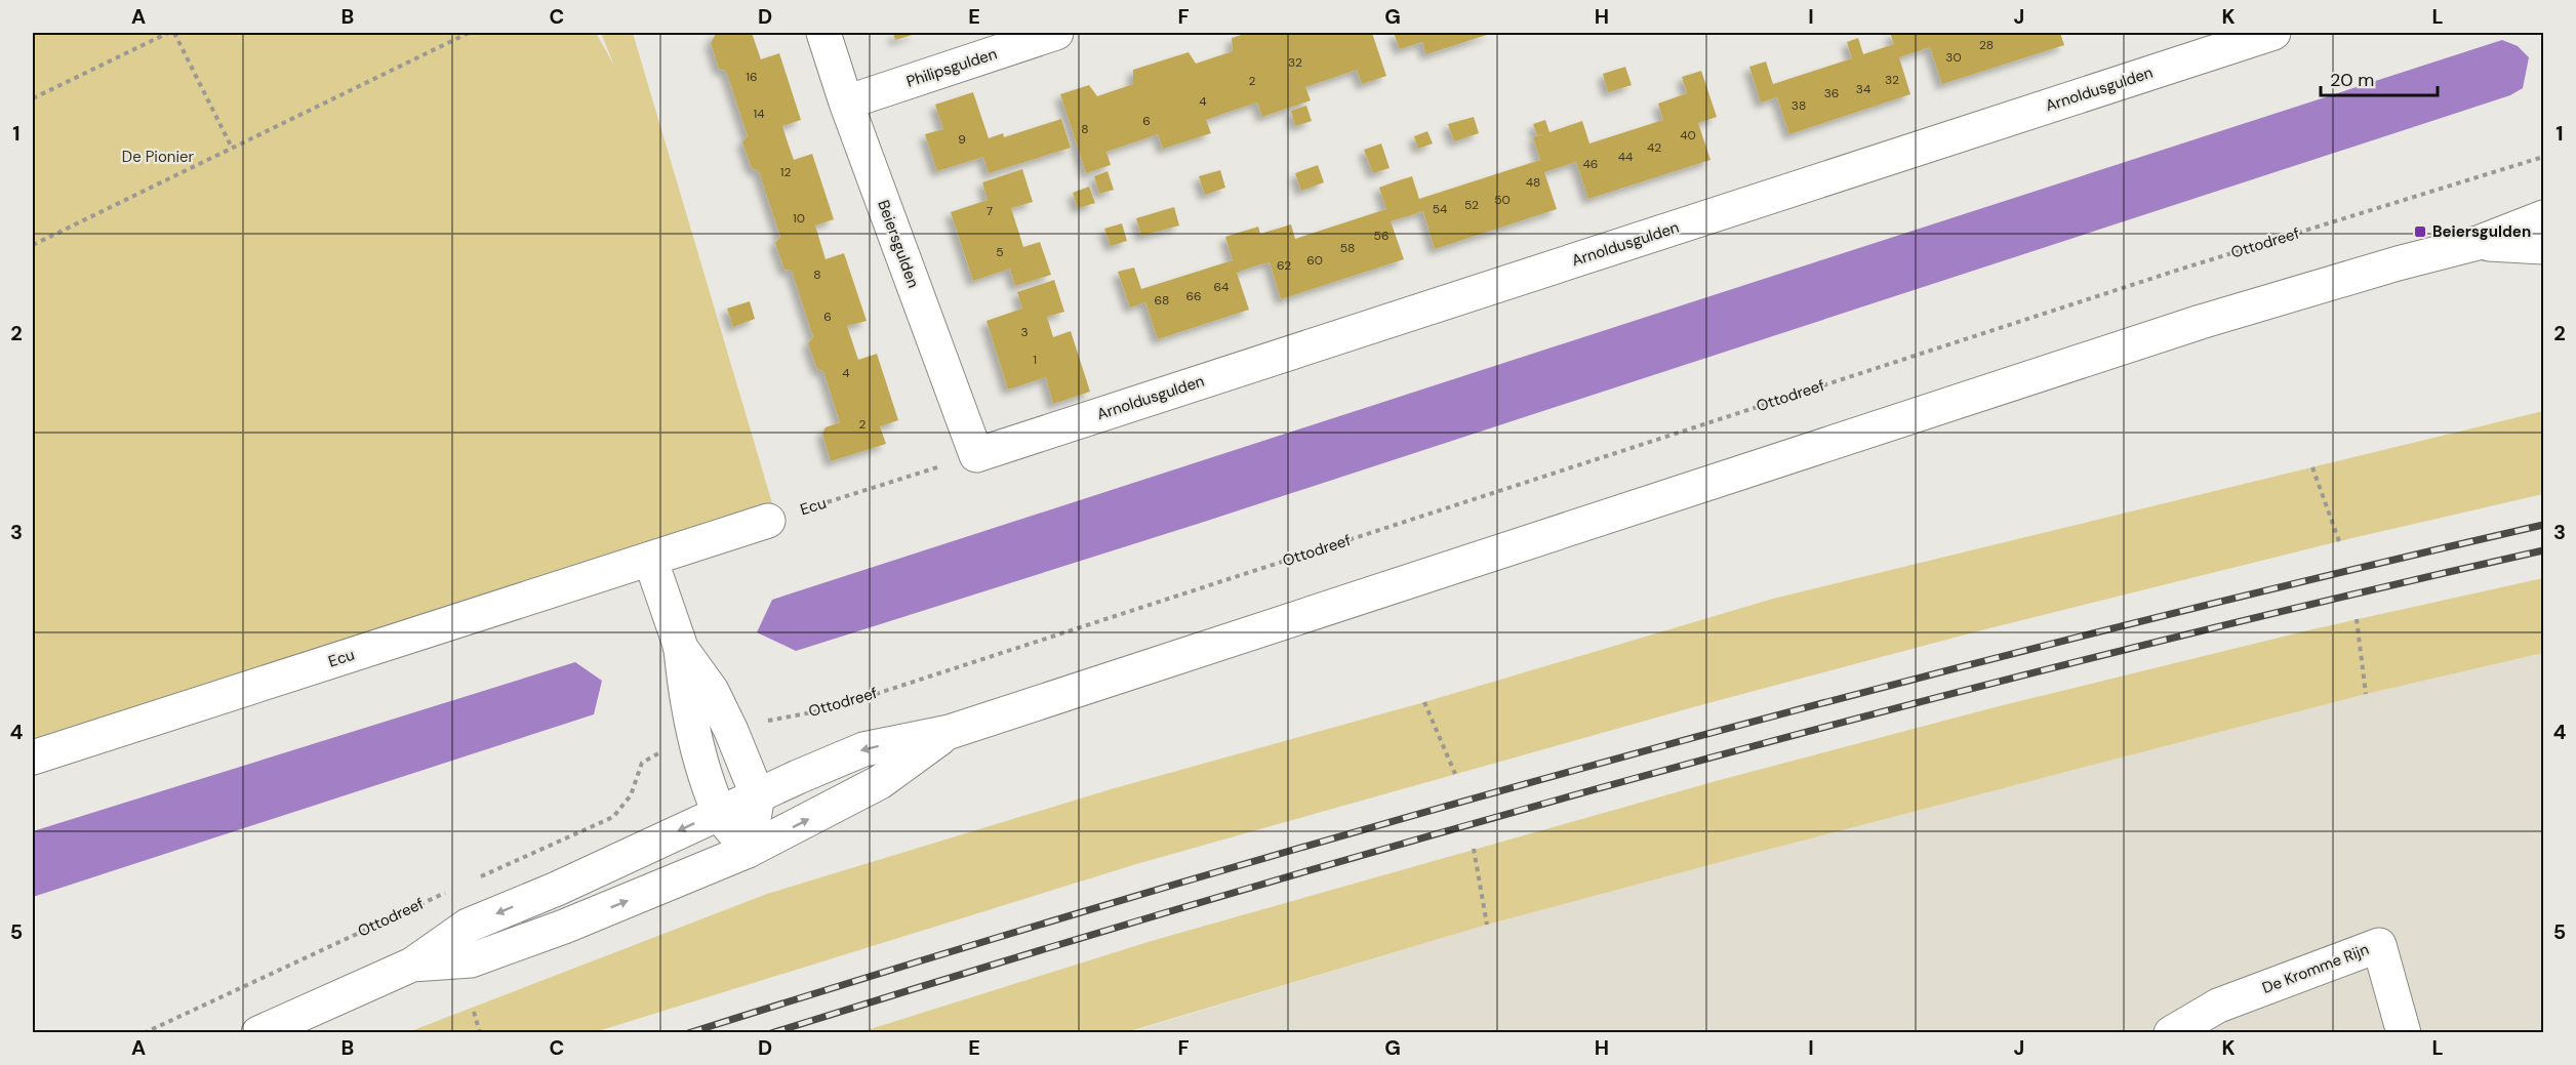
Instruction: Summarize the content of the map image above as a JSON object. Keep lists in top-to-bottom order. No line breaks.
{"streets":{"street":["Philipsgulden","Arnoldusgulden","Beiersgulden","Ecu","De Kromme Rijn"],"path":["Ottodreef"]},"crossings":[["Philipsgulden","Beiersgulden"],["Arnoldusgulden","Beiersgulden"],["Arnoldusgulden","Ecu"],["Beiersgulden","Ecu"]],"parks":["De Pionier"],"places":{"transit":["Beiersgulden"]},"house_numbers":["28","30","32","16","32","2","34","36","4","38","14","6","8","40","9","42","44","46","12","48","50","52","54","7","10","56","58","5","60","62","8","64","66","68","6","3","1","4","2"],"scale_bar":"20 m","grid":{"columns":["A","B","C","D","E","F","G","H","I","J","K","L"],"rows":["1","2","3","4","5"]}}
